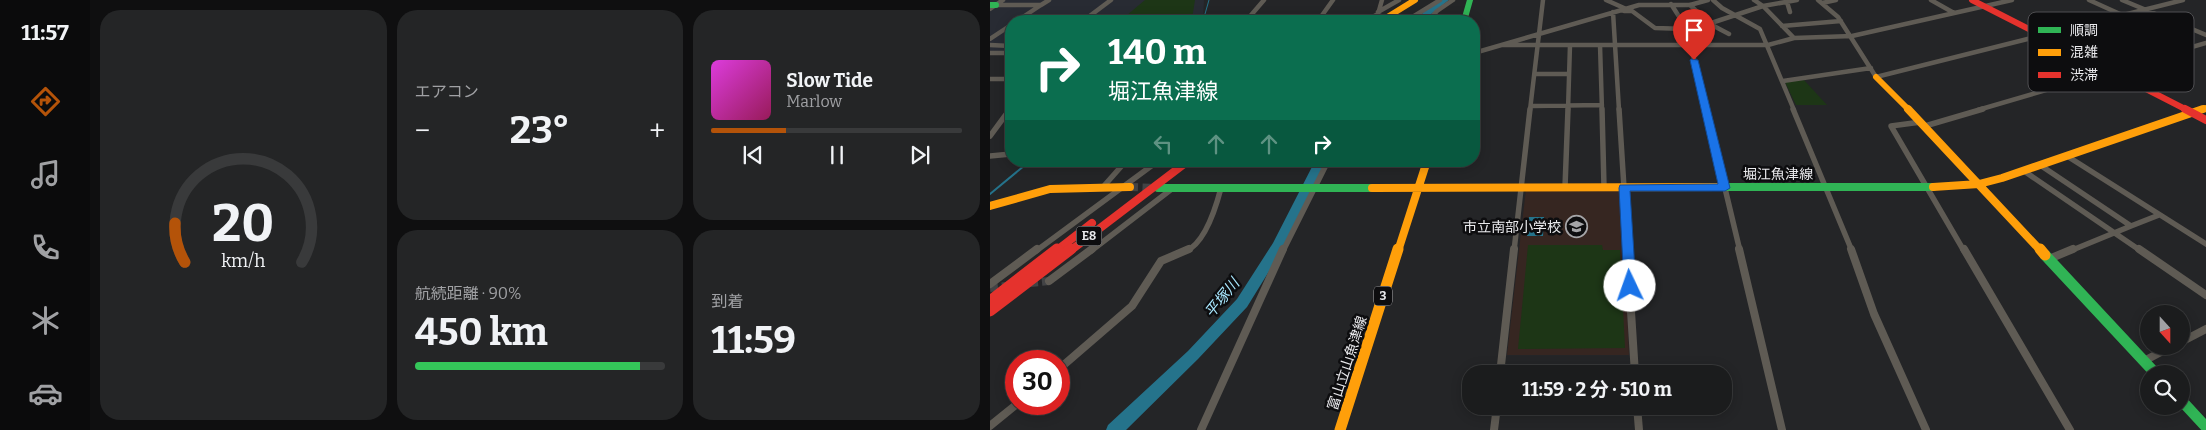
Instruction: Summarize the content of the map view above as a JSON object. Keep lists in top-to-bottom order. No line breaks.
{"streets":{"main road":["堀江魚津線","E8","3","富山立山魚津線"]},"crossings":[["堀江魚津線","富山立山魚津線"]],"water":["平塚川"],"places":{"school or university":["市立南部小学校"]},"legend":["順調","混雑","渋滞"],"north":"bottom","page":{"tabs":"11:57","tile":["エアコン",["航続距離 · 90%","450 km"],["到着","11:59"]],"turn":["140 m","堀江魚津線"],"song":["Slow Tide","Marlow"],"heat":["−","23°","+"],"limit":"30","trip":"11:59 · 2 分 · 510 m","gauge":["20","km/h"]}}
